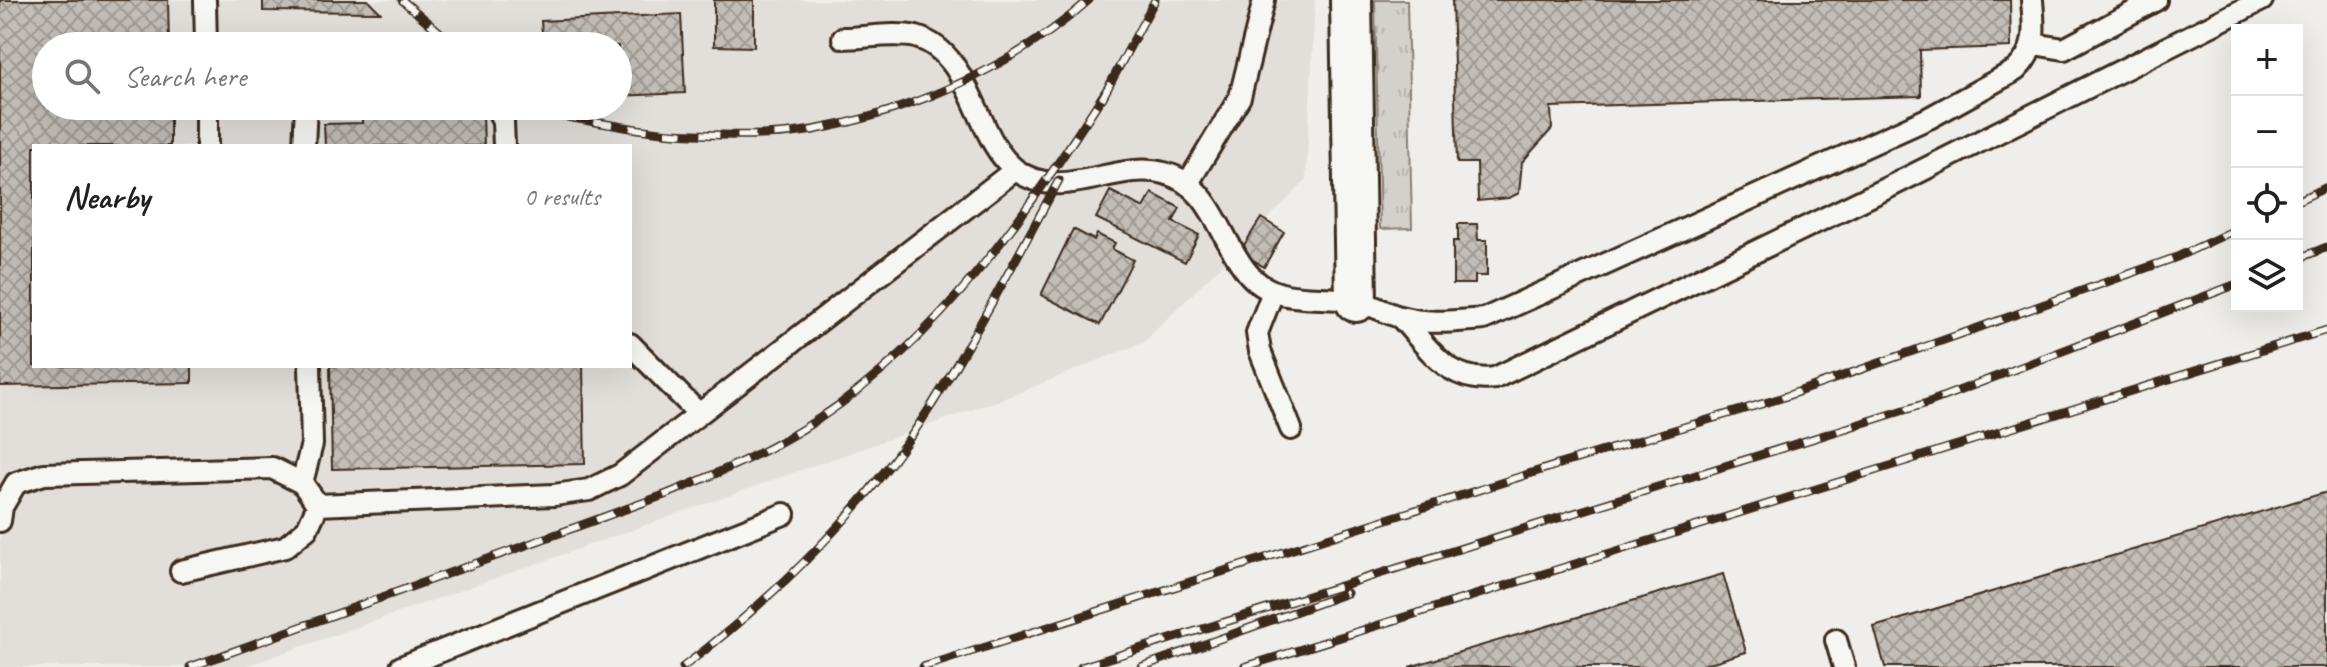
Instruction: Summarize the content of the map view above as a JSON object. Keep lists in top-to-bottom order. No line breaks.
{"page":{"map_buttons":["+","−"],"search":"Search here","heading":["Nearby","0 results"]}}
